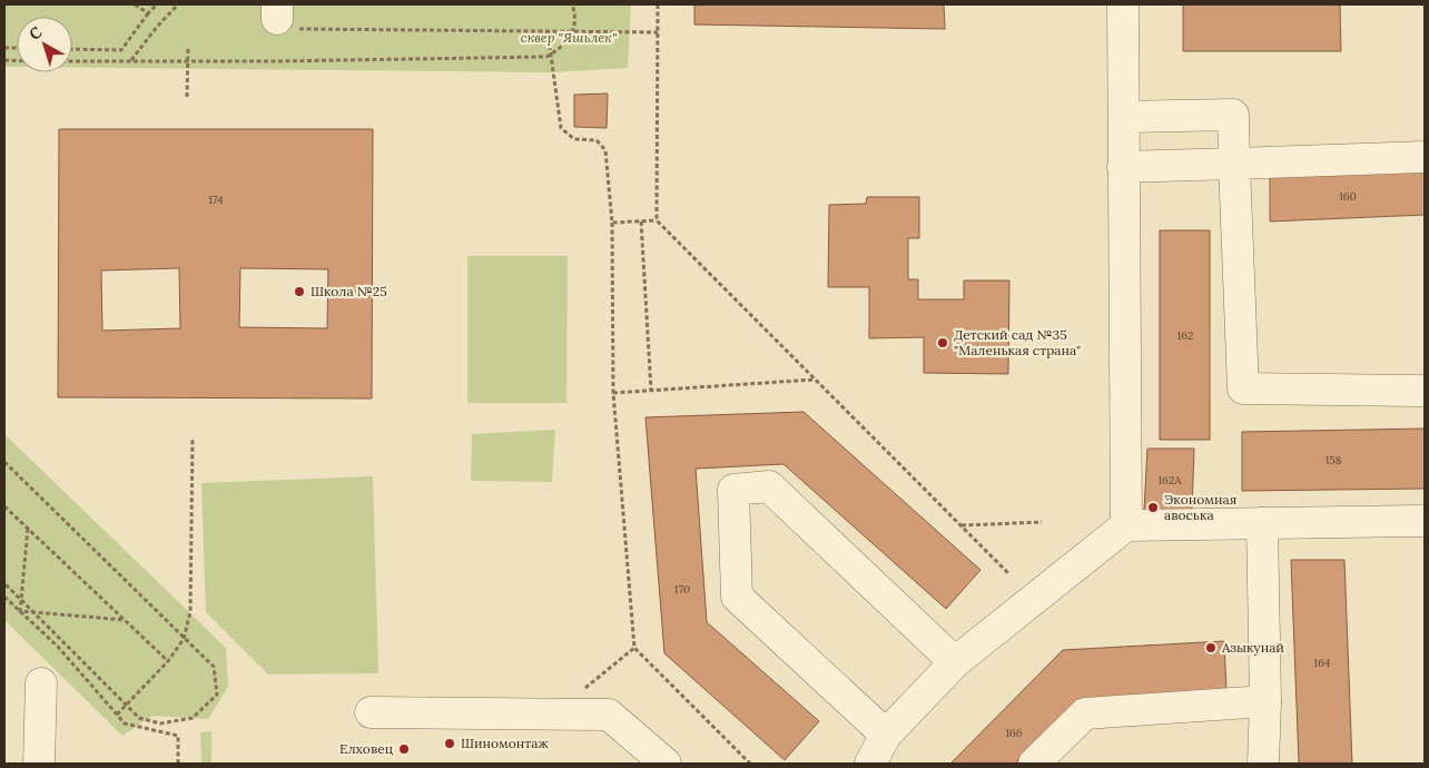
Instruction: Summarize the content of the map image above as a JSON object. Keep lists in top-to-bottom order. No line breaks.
{"parks":["сквер \"Яшьлек\""],"places":["Школа №25","Детский сад №35 \"Маленькая страна\"","Экономная авоська","Азыкунай","Шиномонтаж","Елховец"],"house_numbers":["160","174","162","158","162А","170","164","166"],"north":"top left"}
